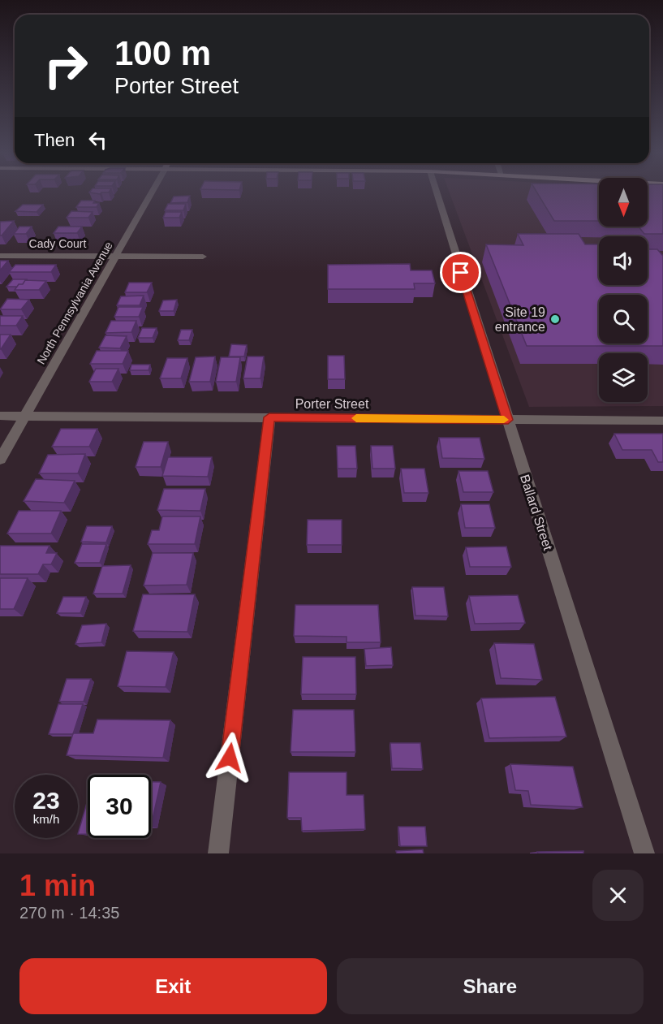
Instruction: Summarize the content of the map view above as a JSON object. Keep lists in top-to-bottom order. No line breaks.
{"streets":{"street":["Cady Court","North Pennsylvania Avenue","Porter Street","Ballard Street"]},"crossings":[["Cady Court","North Pennsylvania Avenue"],["North Pennsylvania Avenue","Porter Street"],["Porter Street","Ballard Street"]],"places":["Site 19 entrance"],"north":"bottom","page":{"turn":["100 m","Porter Street"],"then":"Then","speed":"23 km/h","limit":"30","heading":["1 min","270 m · 14:35"],"buttons":["Exit","Share"]}}
